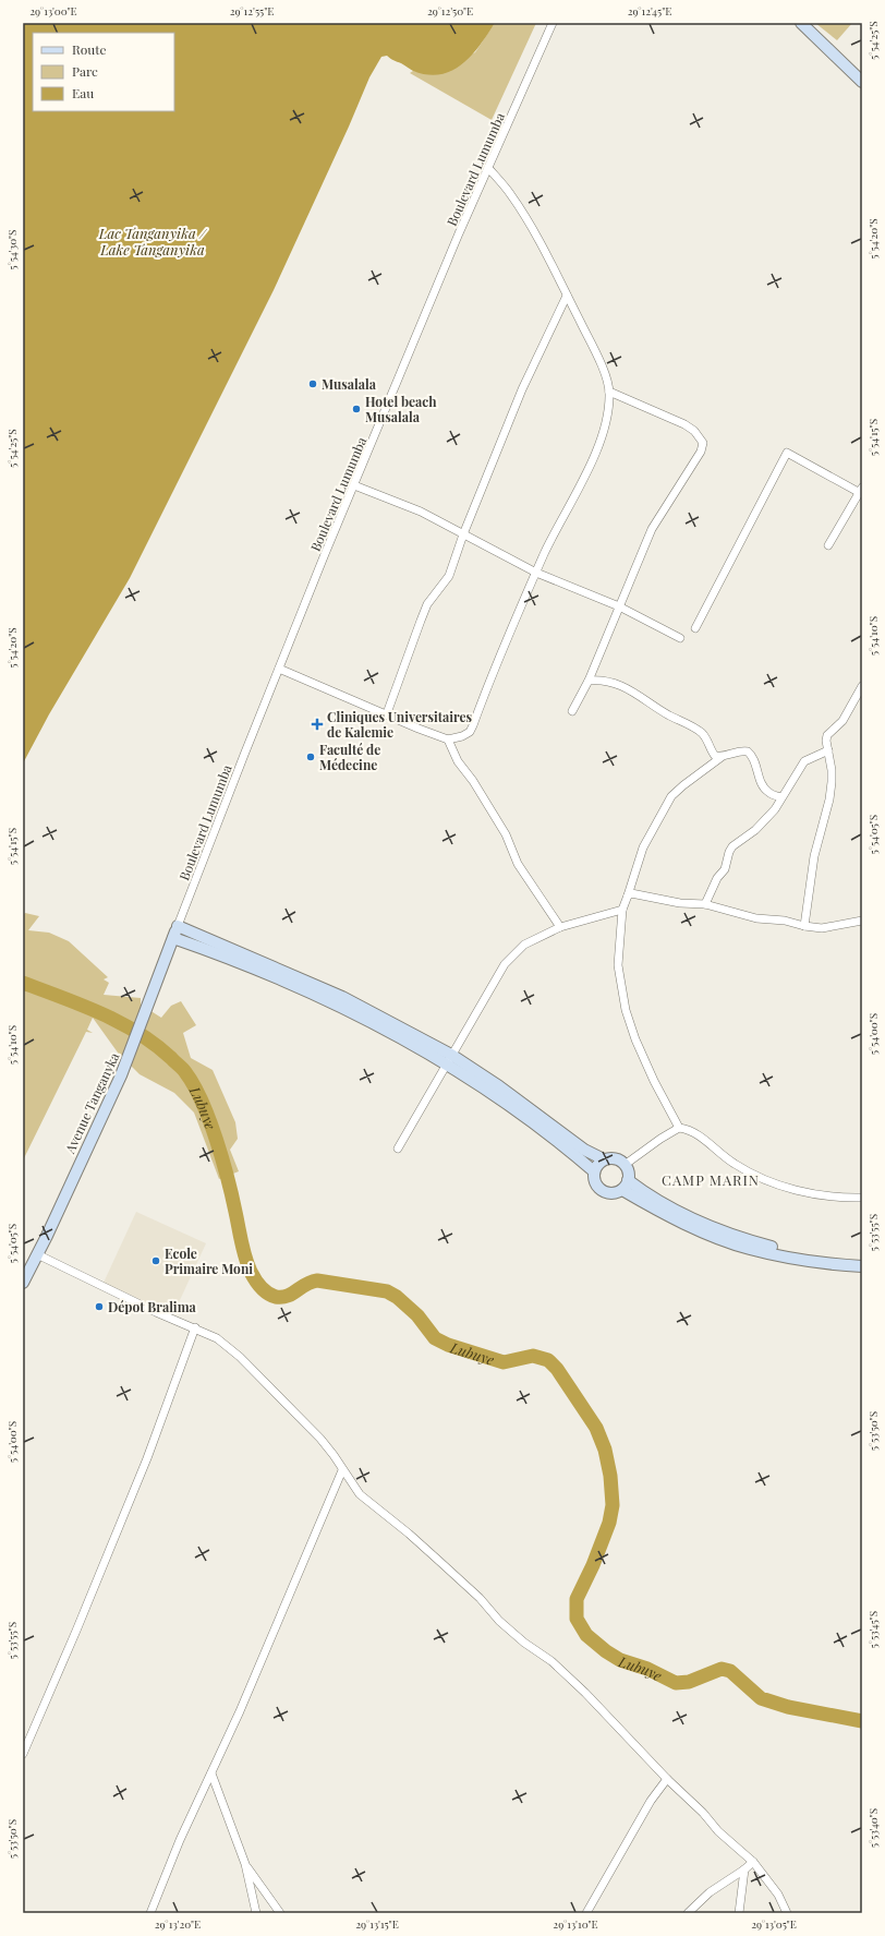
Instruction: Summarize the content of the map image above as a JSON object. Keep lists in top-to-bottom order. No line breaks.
{"streets":{"street":["Boulevard Lumumba","Avenue Tanganyka"]},"crossings":[["Boulevard Lumumba","Avenue Tanganyka"]],"districts":["CAMP MARIN"],"water":["Lac Tanganyika / Lake Tanganyika","Lubuye"],"places":{"other":["Musalala","Hotel beach Musalala","Faculté de Médecine","Ecole Primaire Moni","Dépot Bralima"],"health":["Cliniques Universitaires de Kalemie"]},"legend":["Route","Parc","Eau"],"coordinates":["29°13'00\"E","29°12'55\"E","29°12'50\"E","29°12'45\"E","5°54'25\"S","5°54'20\"S","5°54'30\"S","5°54'15\"S","5°54'10\"S","5°54'05\"S","5°54'00\"S","5°53'55\"S","5°53'50\"S","5°53'45\"S","5°53'40\"S","29°13'20\"E","29°13'15\"E","29°13'10\"E","29°13'05\"E"]}
